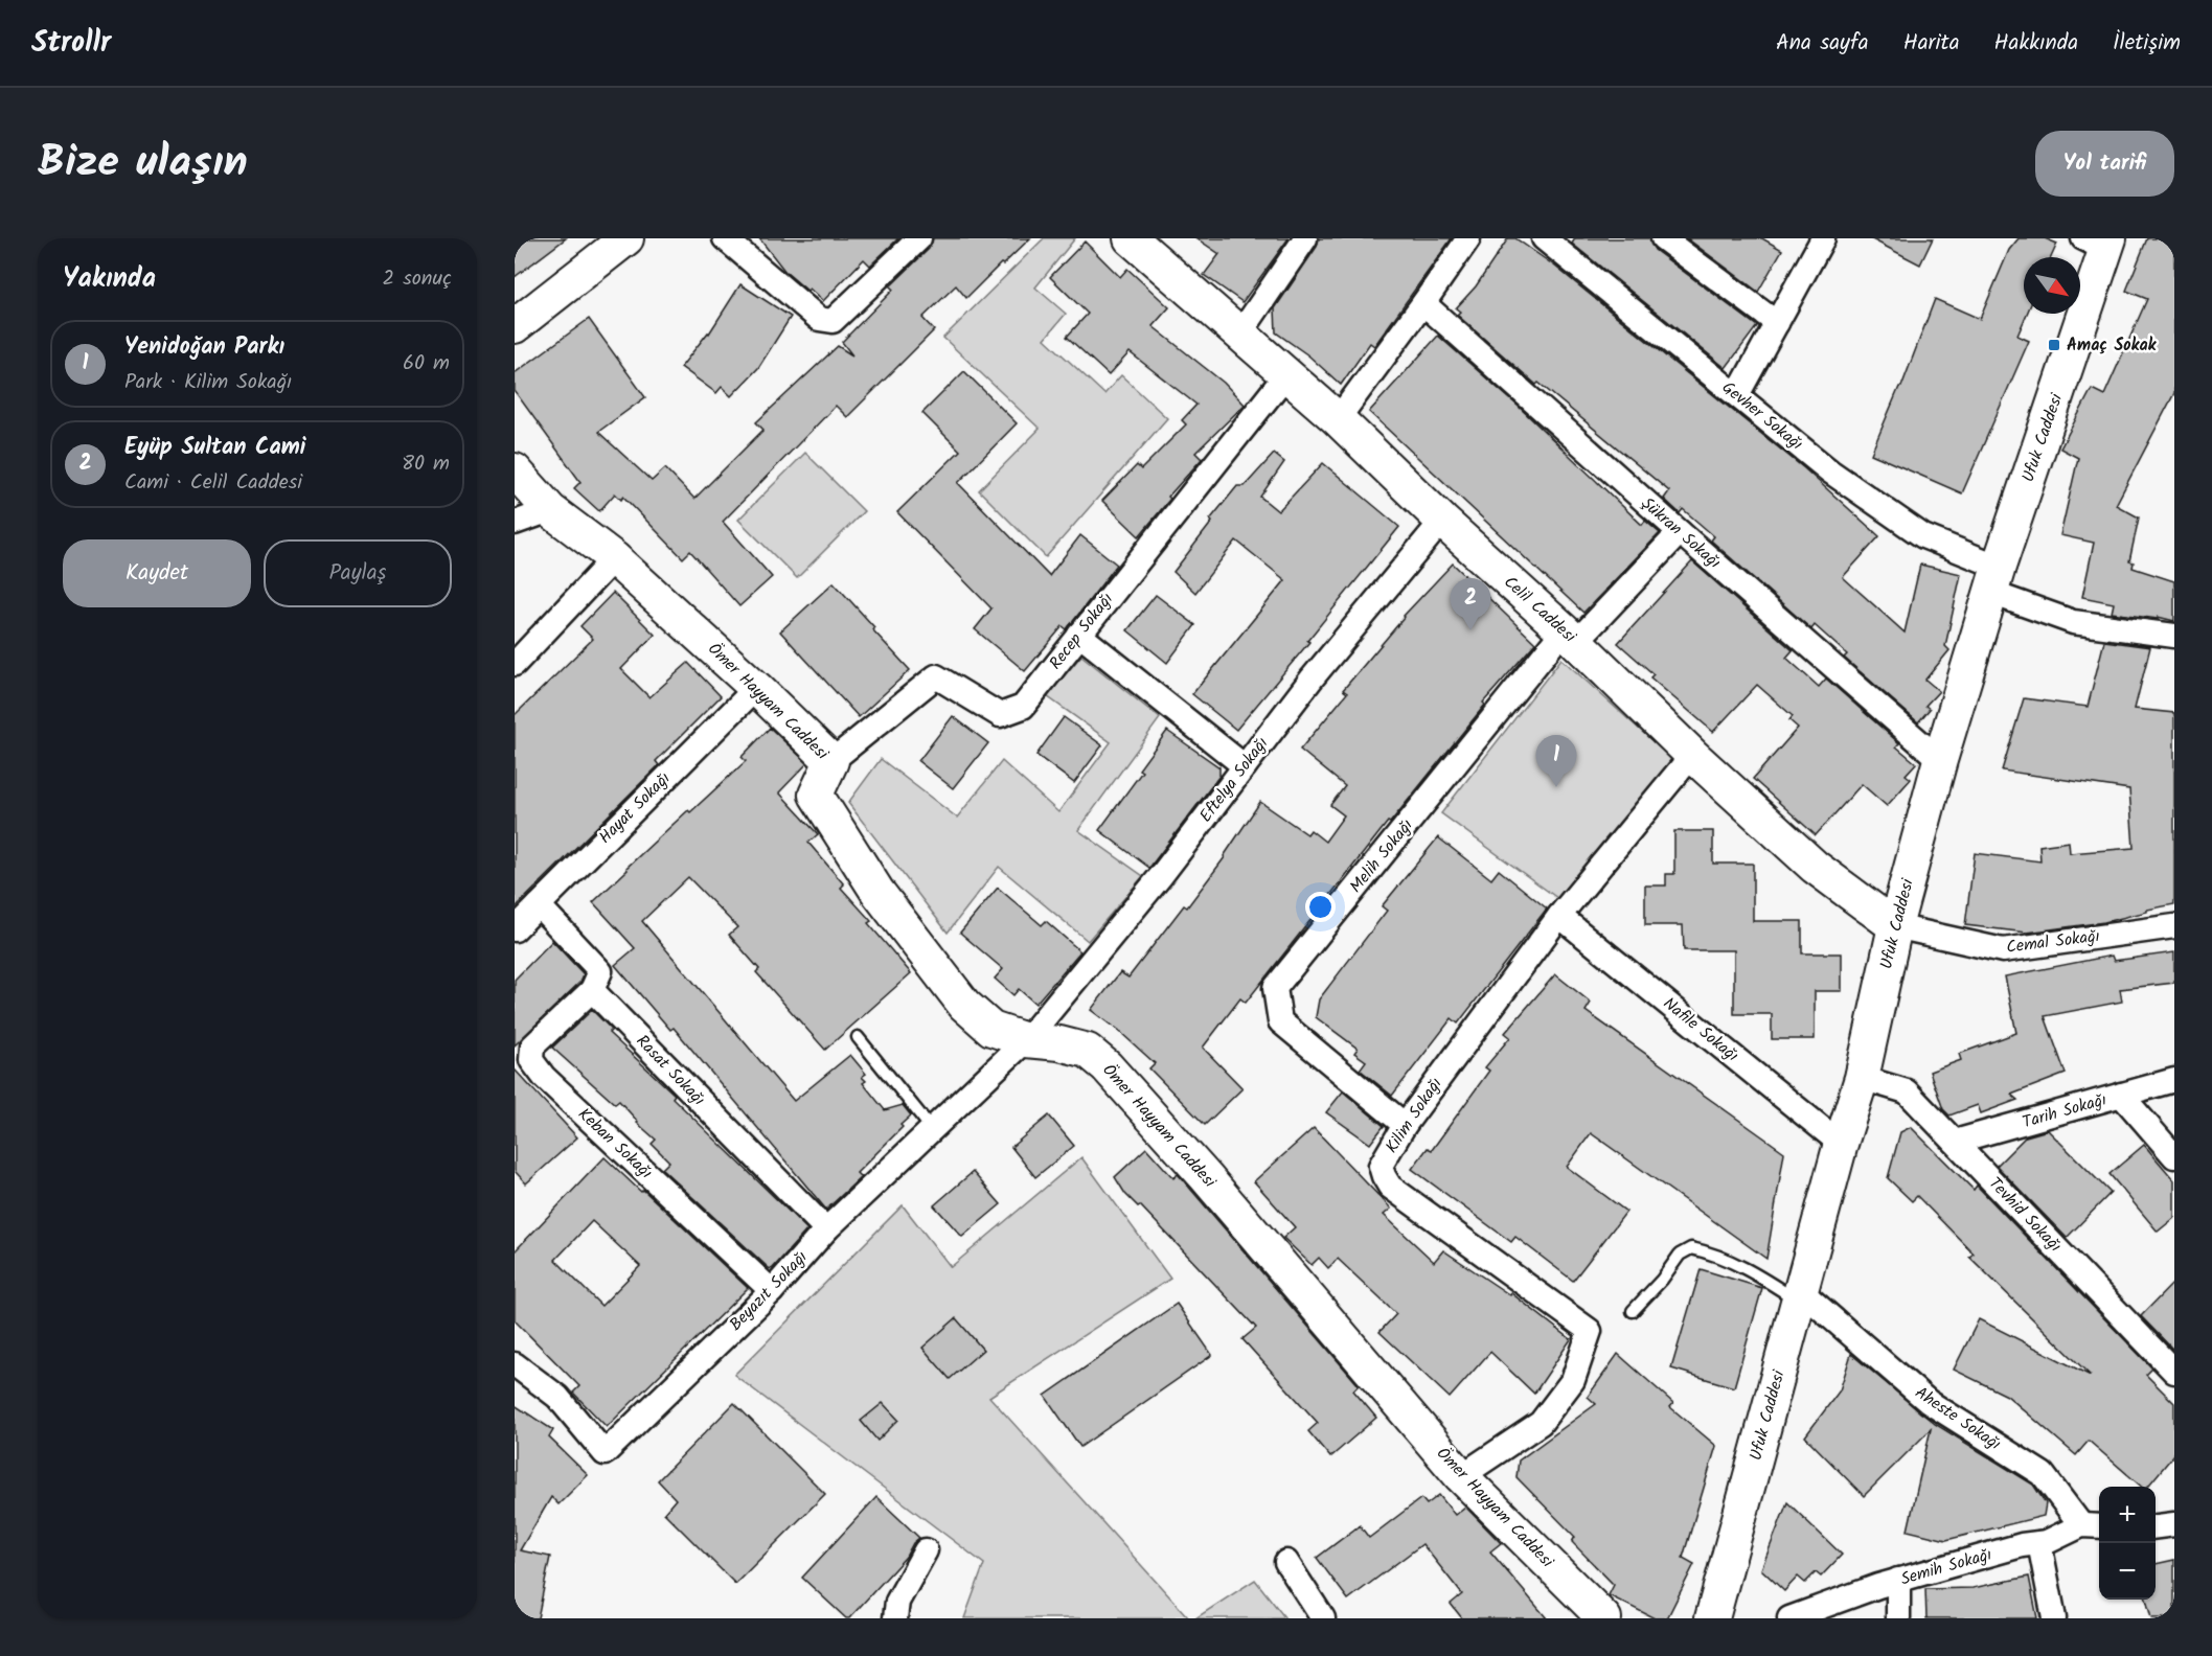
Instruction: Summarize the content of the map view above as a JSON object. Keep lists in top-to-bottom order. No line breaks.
{"streets":{"street":["Gevher Sokağı","Ufuk Caddesi","Şükran Sokağı","Celil Caddesi","Recep Sokağı","Ömer Hayyam Caddesi","Eftelya Sokağı","Hayat Sokağı","Melih Sokağı","Cemal Sokağı","Nafile Sokağı","Rasat Sokağı","Tarih Sokağı","Kilim Sokağı","Keban Sokağı","Tevhid Sokağı","Beyazıt Sokağı","Aheste Sokağı","Semih Sokağı"]},"crossings":[["Gevher Sokağı","Ufuk Caddesi"],["Ufuk Caddesi","Şükran Sokağı"],["Ufuk Caddesi","Celil Caddesi"],["Ufuk Caddesi","Cemal Sokağı"],["Ufuk Caddesi","Nafile Sokağı"],["Ufuk Caddesi","Tevhid Sokağı"],["Ufuk Caddesi","Aheste Sokağı"],["Şükran Sokağı","Melih Sokağı"],["Celil Caddesi","Recep Sokağı"],["Celil Caddesi","Eftelya Sokağı"],["Celil Caddesi","Melih Sokağı"],["Celil Caddesi","Cemal Sokağı"],["Celil Caddesi","Kilim Sokağı"],["Recep Sokağı","Ömer Hayyam Caddesi"],["Ömer Hayyam Caddesi","Eftelya Sokağı"],["Ömer Hayyam Caddesi","Hayat Sokağı"],["Ömer Hayyam Caddesi","Kilim Sokağı"],["Ömer Hayyam Caddesi","Beyazıt Sokağı"],["Eftelya Sokağı","Beyazıt Sokağı"],["Melih Sokağı","Kilim Sokağı"],["Nafile Sokağı","Kilim Sokağı"],["Rasat Sokağı","Keban Sokağı"],["Rasat Sokağı","Beyazıt Sokağı"],["Tarih Sokağı","Tevhid Sokağı"],["Keban Sokağı","Beyazıt Sokağı"],["Aheste Sokağı","Semih Sokağı"]],"places":{"transit":["Amaç Sokak"]},"north":"bottom right","page":{"header":"Strollr","nav":["Ana sayfa","Harita","Hakkında","İletişim"],"title":"Bize ulaşın","buttons":["Yol tarifi",["Kaydet","Paylaş"]],"heading":["Yakında","2 sonuç"],"list":[{"mark":"1","name":"Yenidoğan Parkı","note":"Park · Kilim Sokağı","value":"60 m"},{"mark":"2","name":"Eyüp Sultan Cami","note":"Cami · Celil Caddesi","value":"80 m"}],"pins":["2","1"],"map_buttons":["+","−"]}}
